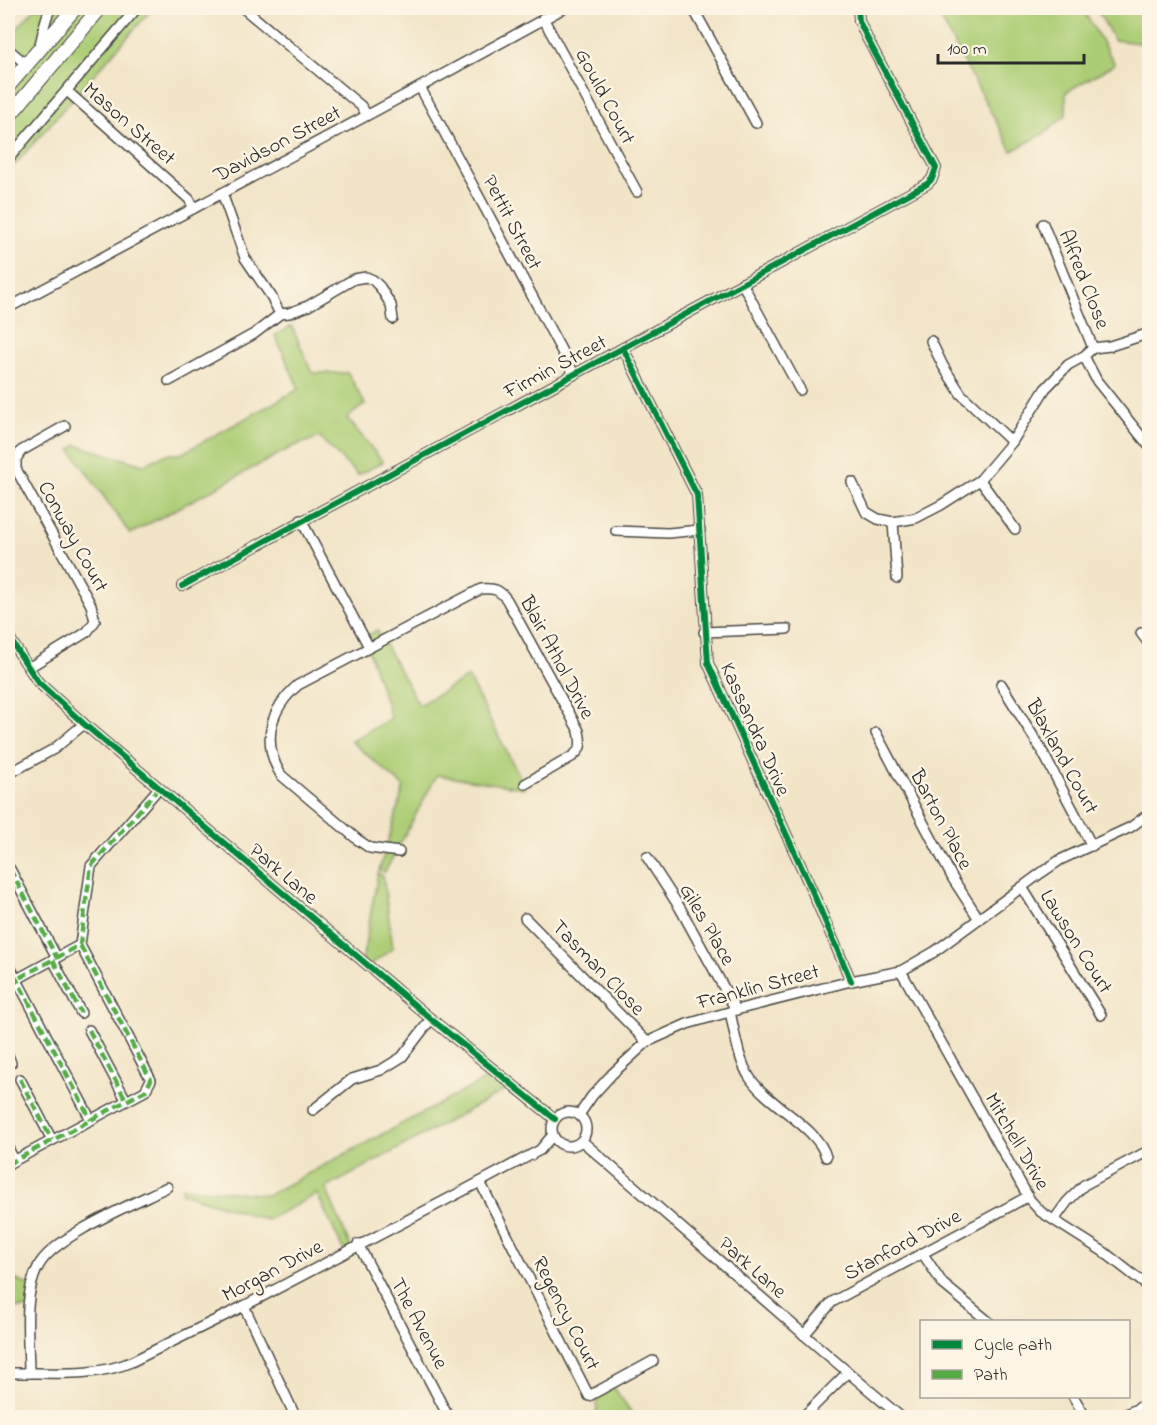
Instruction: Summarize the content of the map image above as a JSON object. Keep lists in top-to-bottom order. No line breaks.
{"streets":{"street":["Gould Court","Mason Street","Davidson Street","Pettit Street","Alfred Close","Firmin Street","Conway Court","Blair Athol Drive","Kassandra Drive","Blaxland Court","Barton Place","Park Lane","Giles Place","Lawson Court","Tasman Close","Franklin Street","Mitchell Drive","Stanford Drive","Morgan Drive","Regency Court","The Avenue"]},"crossings":[["Gould Court","Davidson Street"],["Mason Street","Davidson Street"],["Davidson Street","Pettit Street"],["Pettit Street","Firmin Street"],["Firmin Street","Kassandra Drive"],["Conway Court","Park Lane"],["Kassandra Drive","Franklin Street"],["Blaxland Court","Franklin Street"],["Barton Place","Franklin Street"],["Park Lane","Franklin Street"],["Park Lane","Stanford Drive"],["Park Lane","Morgan Drive"],["Giles Place","Franklin Street"],["Lawson Court","Franklin Street"],["Tasman Close","Franklin Street"],["Franklin Street","Mitchell Drive"],["Franklin Street","Morgan Drive"],["Mitchell Drive","Stanford Drive"],["Morgan Drive","Regency Court"],["Morgan Drive","The Avenue"]],"legend":["Cycle path","Path"],"scale_bar":"100 m"}
